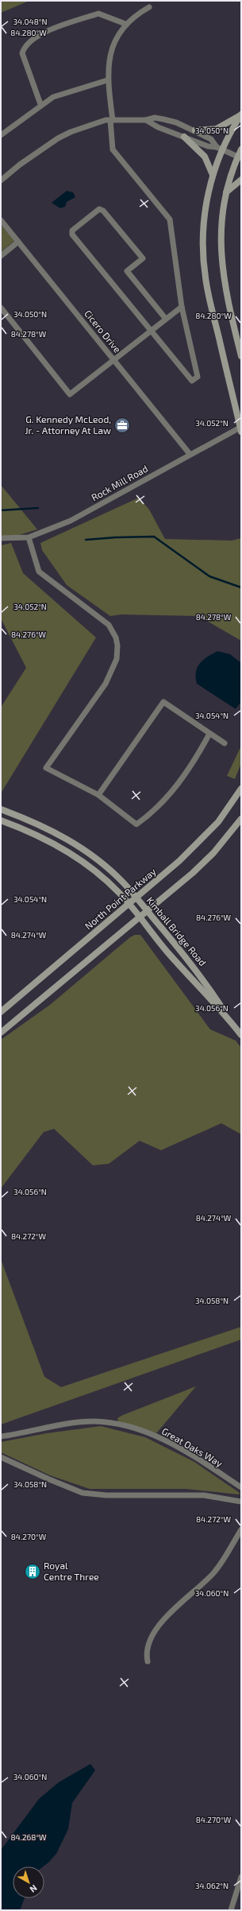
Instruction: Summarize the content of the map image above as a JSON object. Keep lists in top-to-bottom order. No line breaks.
{"streets":{"street":["Cicero Drive","Rock Mill Road","North Point Parkway","Kimball Bridge Road","Great Oaks Way"]},"crossings":[["Cicero Drive","Rock Mill Road"],["North Point Parkway","Kimball Bridge Road"]],"places":{"office":["G. Kennedy McLeod, Jr. - Attorney At Law"],"building":["Royal Centre Three"]},"north":"bottom right","coordinates":["34.048°N","84.280°W","34.050°N","84.278°W","34.052°N","84.276°W","34.054°N","84.274°W","34.056°N","84.272°W","34.058°N","84.270°W","34.060°N","84.268°W","34.062°N"]}
